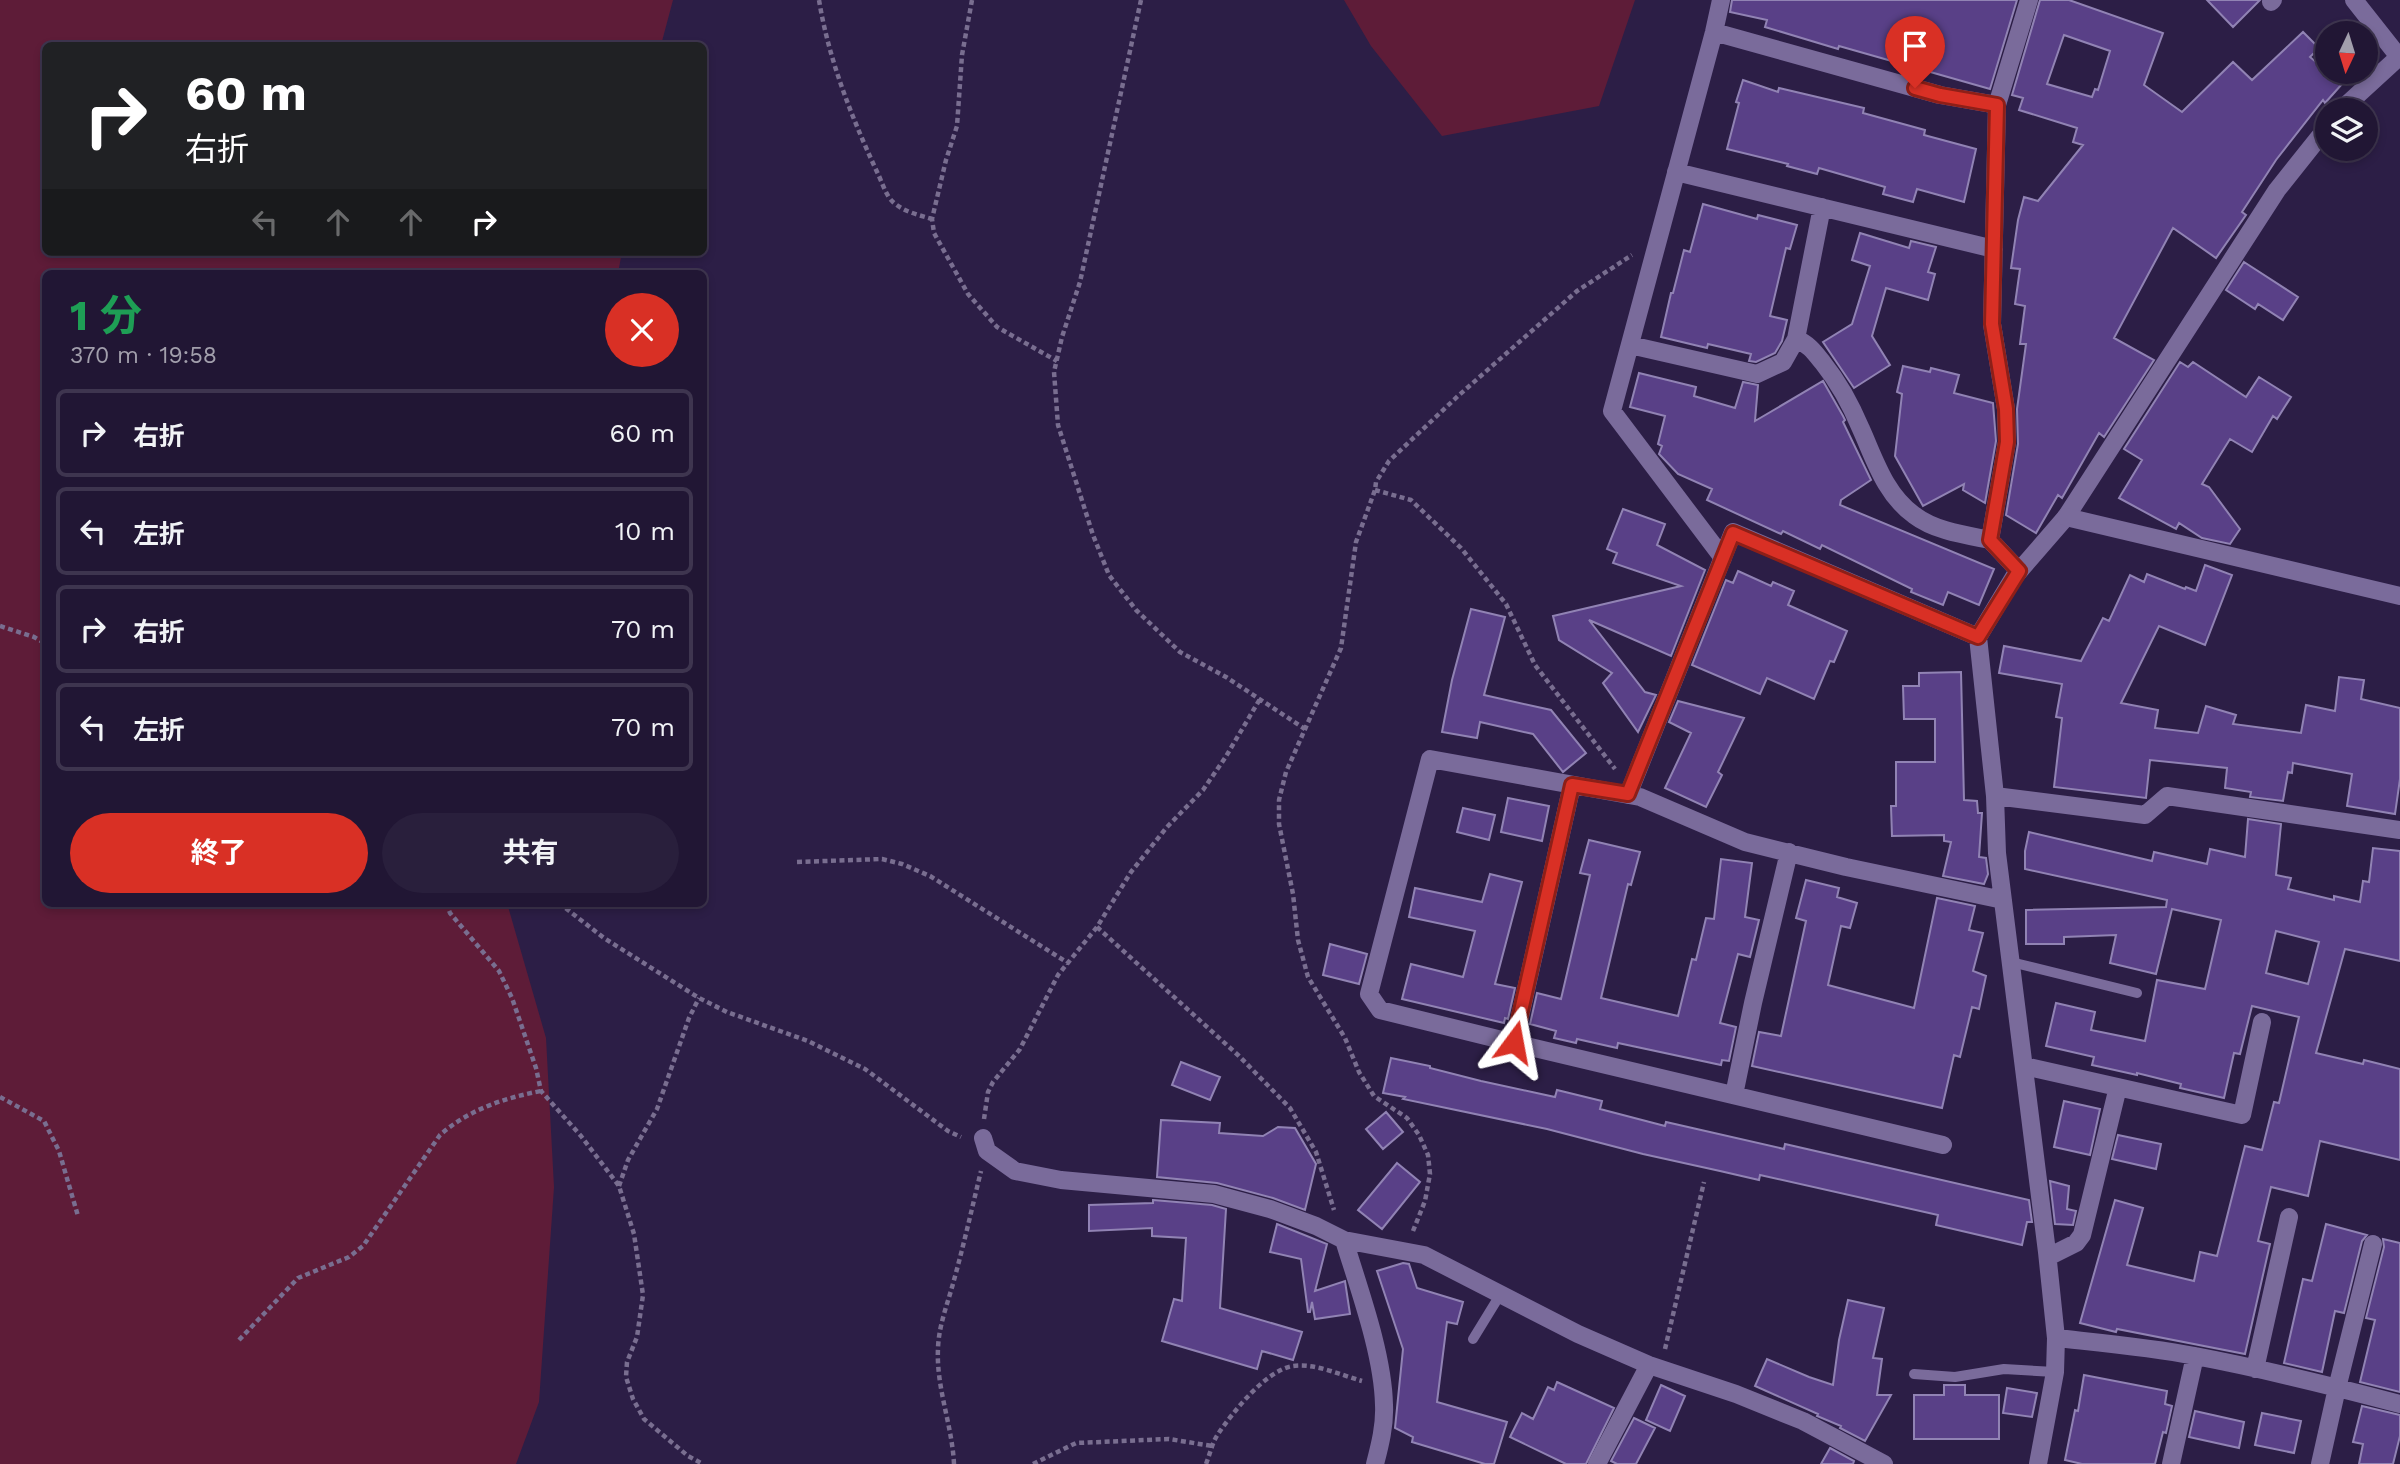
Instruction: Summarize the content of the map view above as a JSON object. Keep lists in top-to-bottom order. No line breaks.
{"north":"bottom","page":{"turn":["60 m","右折"],"heading":["1 分","370 m · 19:58"],"list":[{"name":"右折","value":"60 m"},{"name":"左折","value":"10 m"},{"name":"右折","value":"70 m"},{"name":"左折","value":"70 m"}],"buttons":["終了","共有"]}}
